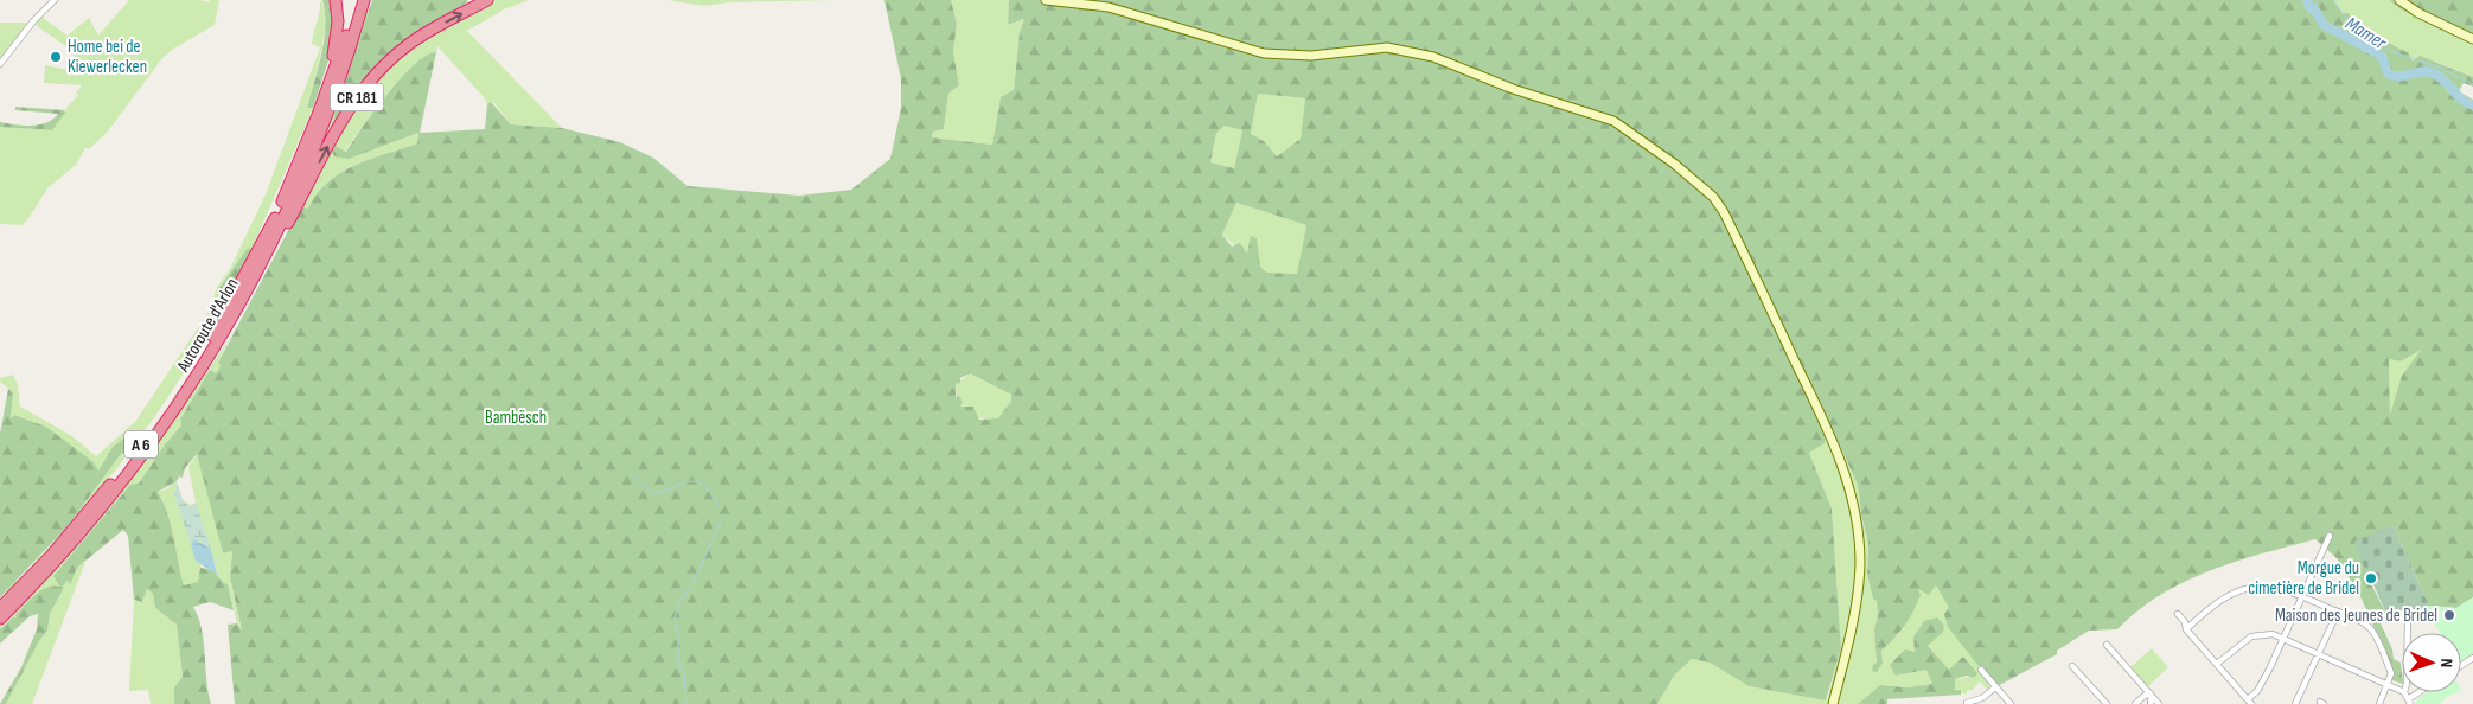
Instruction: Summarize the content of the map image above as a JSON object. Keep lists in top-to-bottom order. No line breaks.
{"streets":{"highway":["CR 181","Autoroute d'Arlon","A 6"]},"crossings":[["CR 181","Autoroute d'Arlon"],["Autoroute d'Arlon","A 6"]],"water":["Mamer"],"parks":["Bambësch"],"places":["Home bei de Kiewerlecken","Morgue du cimetière de Bridel","Maison des Jeunes de Bridel"],"north":"right"}
